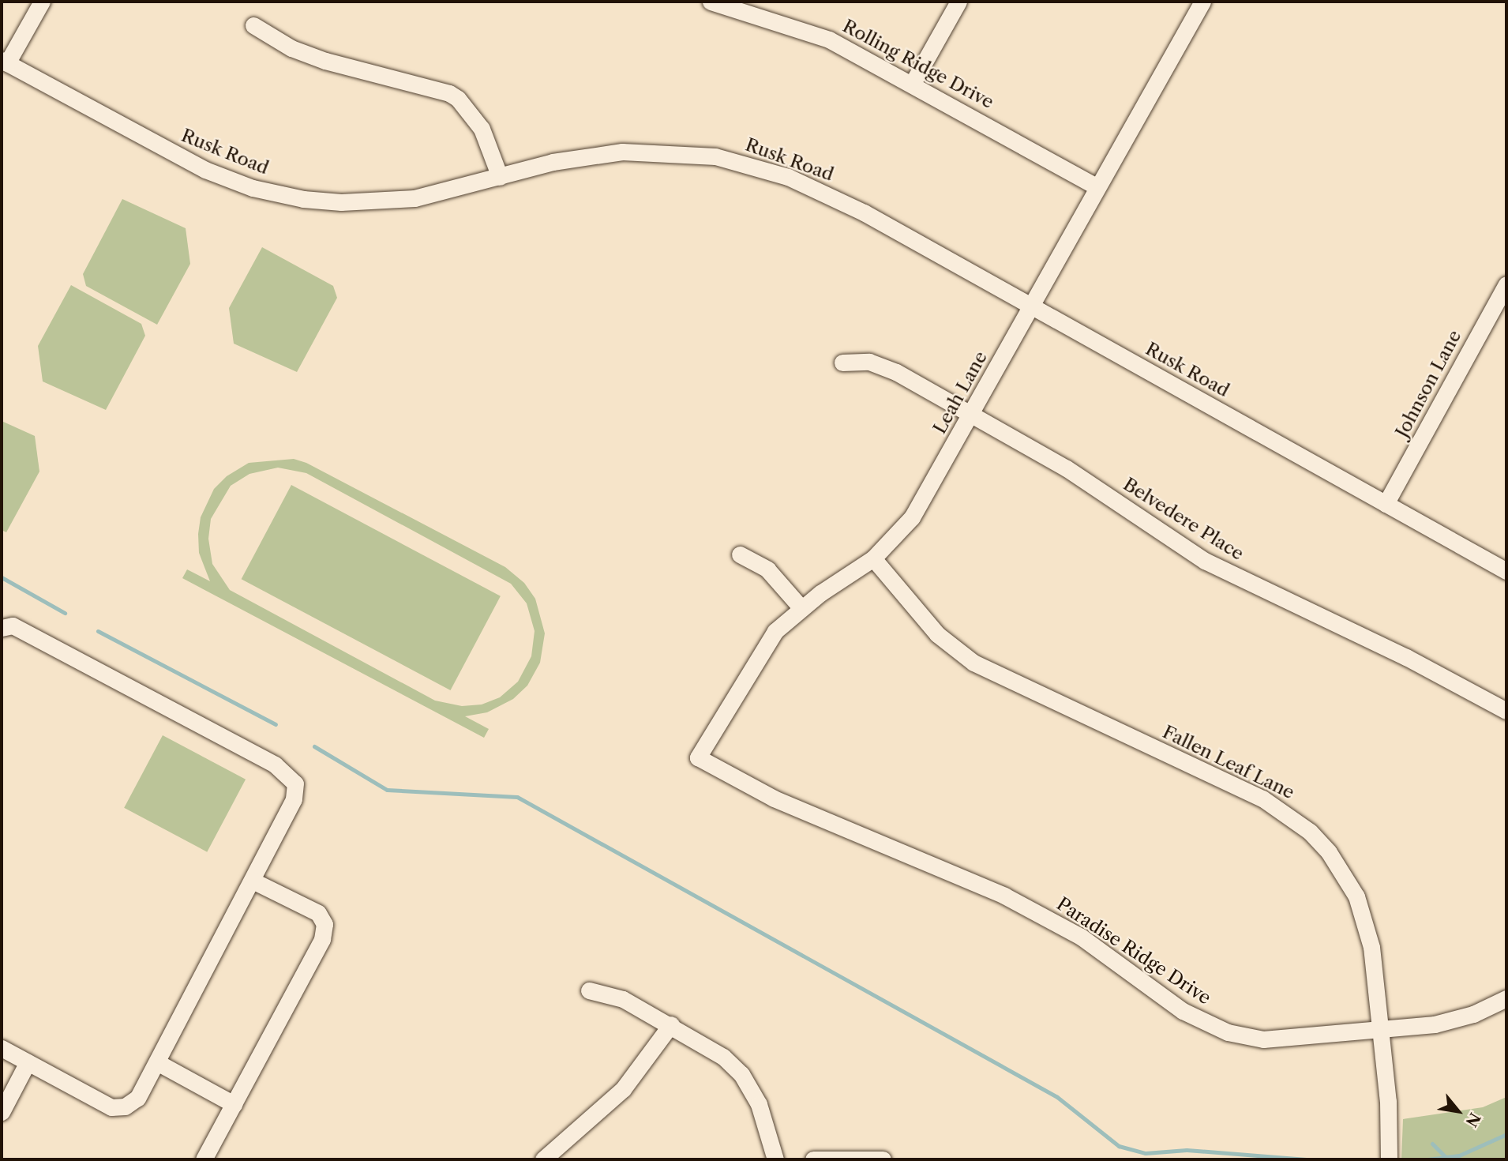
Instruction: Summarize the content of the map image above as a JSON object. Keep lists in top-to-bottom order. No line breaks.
{"streets":{"street":["Rolling Ridge Drive","Rusk Road","Johnson Lane","Leah Lane","Belvedere Place","Fallen Leaf Lane","Paradise Ridge Drive"]},"crossings":[["Rolling Ridge Drive","Leah Lane"],["Rusk Road","Johnson Lane"],["Rusk Road","Leah Lane"],["Leah Lane","Belvedere Place"],["Leah Lane","Fallen Leaf Lane"],["Leah Lane","Paradise Ridge Drive"],["Fallen Leaf Lane","Paradise Ridge Drive"]],"north":"bottom right"}
